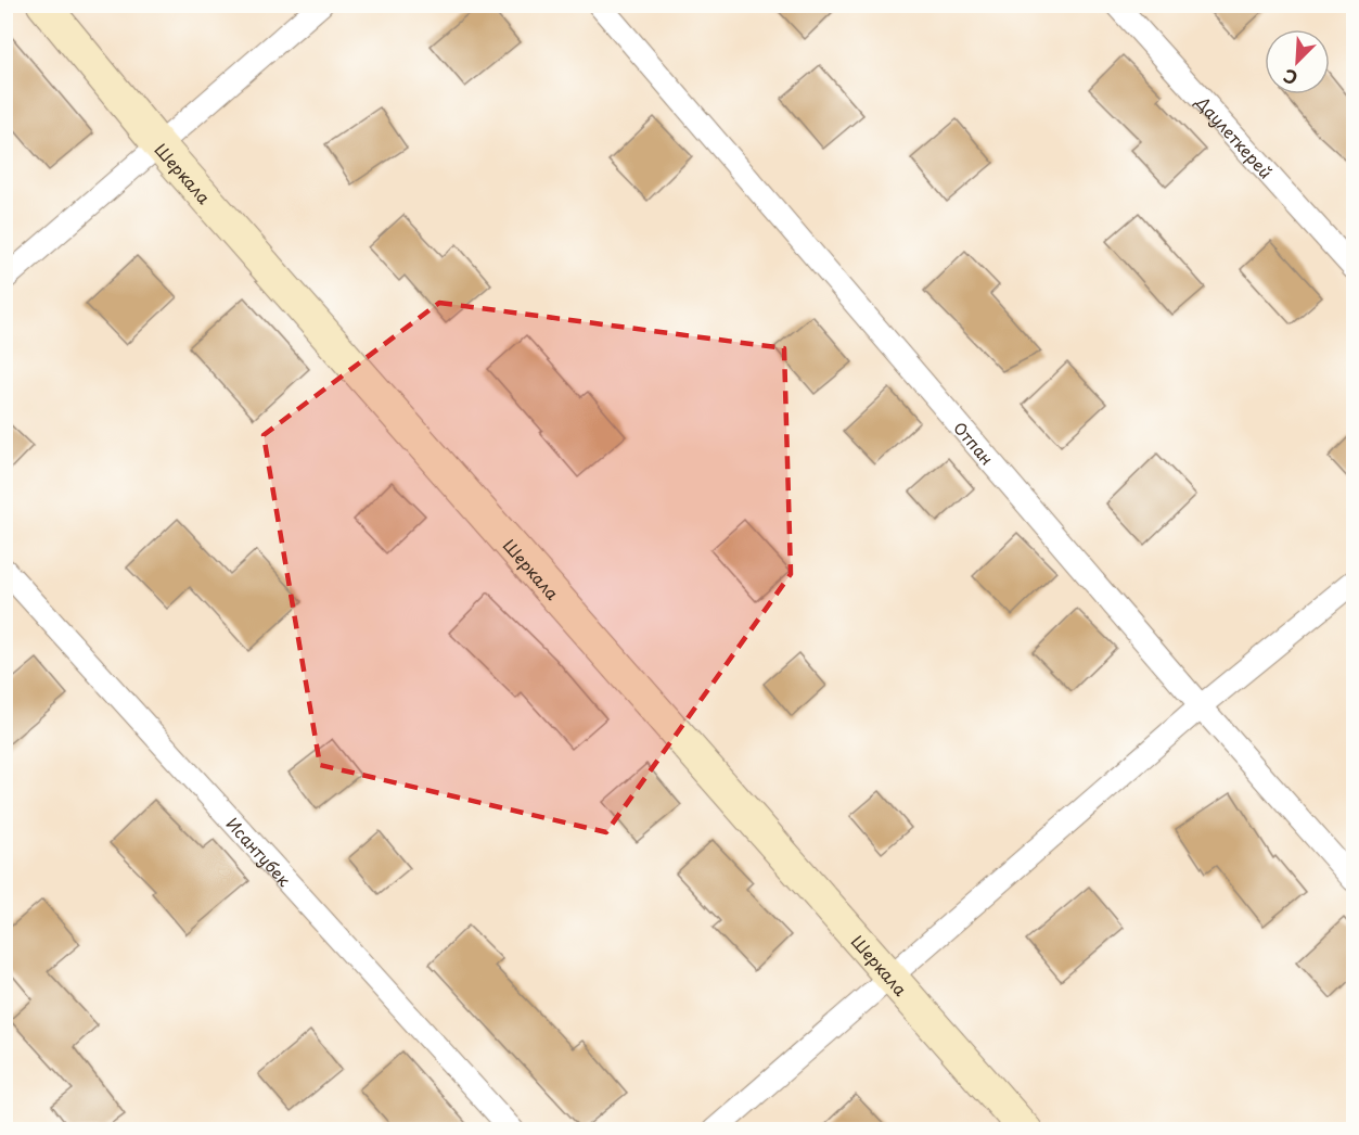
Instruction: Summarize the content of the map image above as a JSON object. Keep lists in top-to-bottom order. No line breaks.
{"streets":{"street":["Даулеткерей","Шеркала","Отпан","Исантубек"]},"north":"bottom left"}
